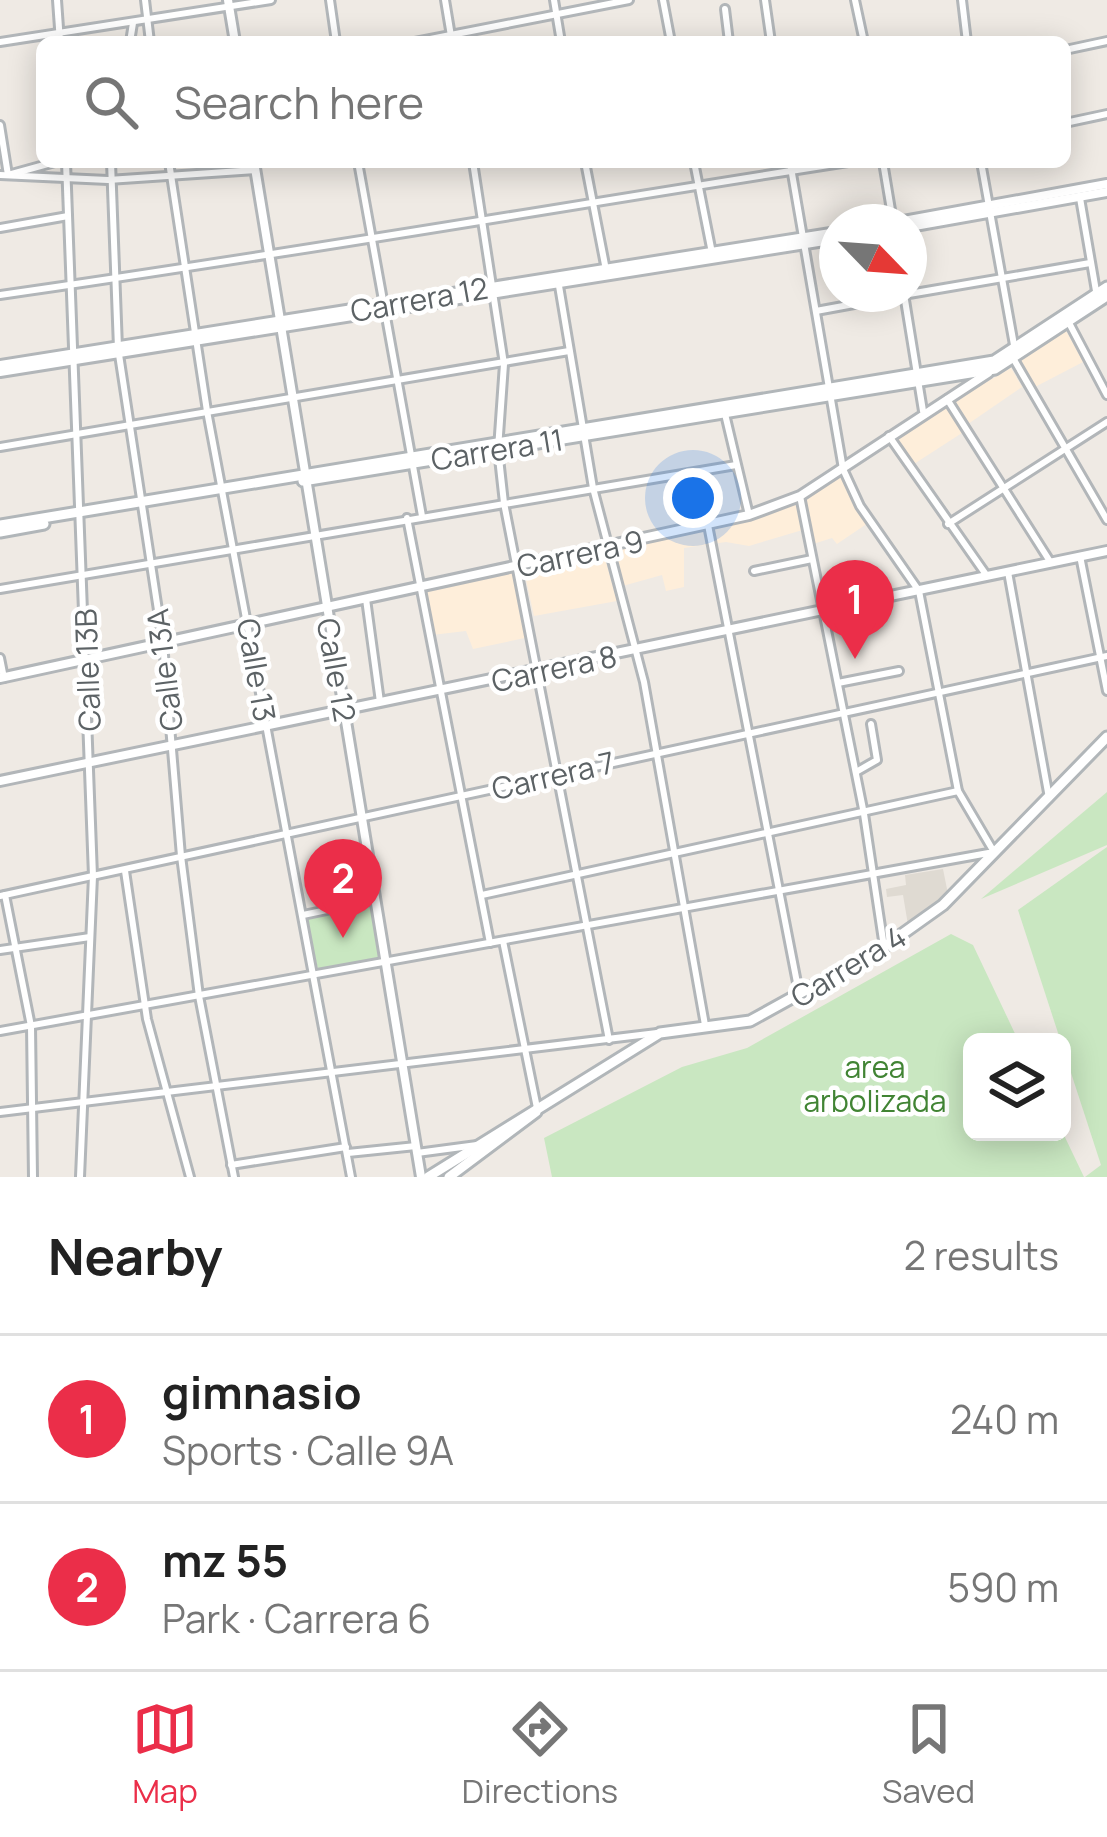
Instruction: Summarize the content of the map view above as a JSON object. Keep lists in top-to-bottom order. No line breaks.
{"streets":{"main road":["Carrera 11","Carrera 9","Carrera 4"],"street":["Carrera 12","Carrera 8","Calle 13B","Calle 13A","Calle 13","Calle 12","Carrera 7"]},"crossings":[["Carrera 12","Calle 13B"],["Carrera 12","Calle 13A"],["Carrera 12","Calle 13"],["Carrera 12","Calle 12"],["Carrera 11","Carrera 9"],["Carrera 11","Calle 13B"],["Carrera 11","Calle 13A"],["Carrera 11","Calle 13"],["Carrera 11","Calle 12"],["Carrera 9","Calle 13B"],["Carrera 9","Calle 13A"],["Carrera 9","Calle 13"],["Carrera 9","Calle 12"],["Carrera 8","Calle 13B"],["Carrera 8","Calle 13A"],["Carrera 8","Calle 13"],["Carrera 8","Calle 12"],["Calle 13B","Carrera 7"],["Calle 13A","Carrera 7"],["Calle 13","Carrera 7"],["Calle 12","Carrera 7"],["Calle 12","Carrera 4"]],"parks":["area arbolizada"],"north":"bottom right","page":{"search":"Search here","pins":["1","2"],"heading":["Nearby","2 results"],"list":[{"mark":"1","name":"gimnasio","note":"Sports · Calle 9A","value":"240 m"},{"mark":"2","name":"mz 55","note":"Park · Carrera 6","value":"590 m"}],"nav":["Map","Directions","Saved"]}}
